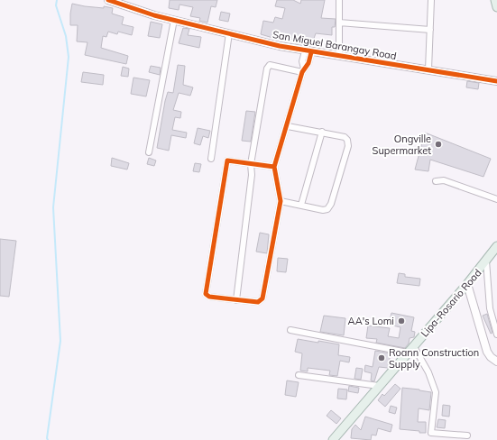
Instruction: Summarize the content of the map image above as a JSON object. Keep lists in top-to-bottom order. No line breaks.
{"streets":{"main road":["Lipa-Rosario Road"],"street":["San Miguel Barangay Road"]},"places":["Ongville Supermarket","AA's Lomi","Roann Construction Supply"]}
